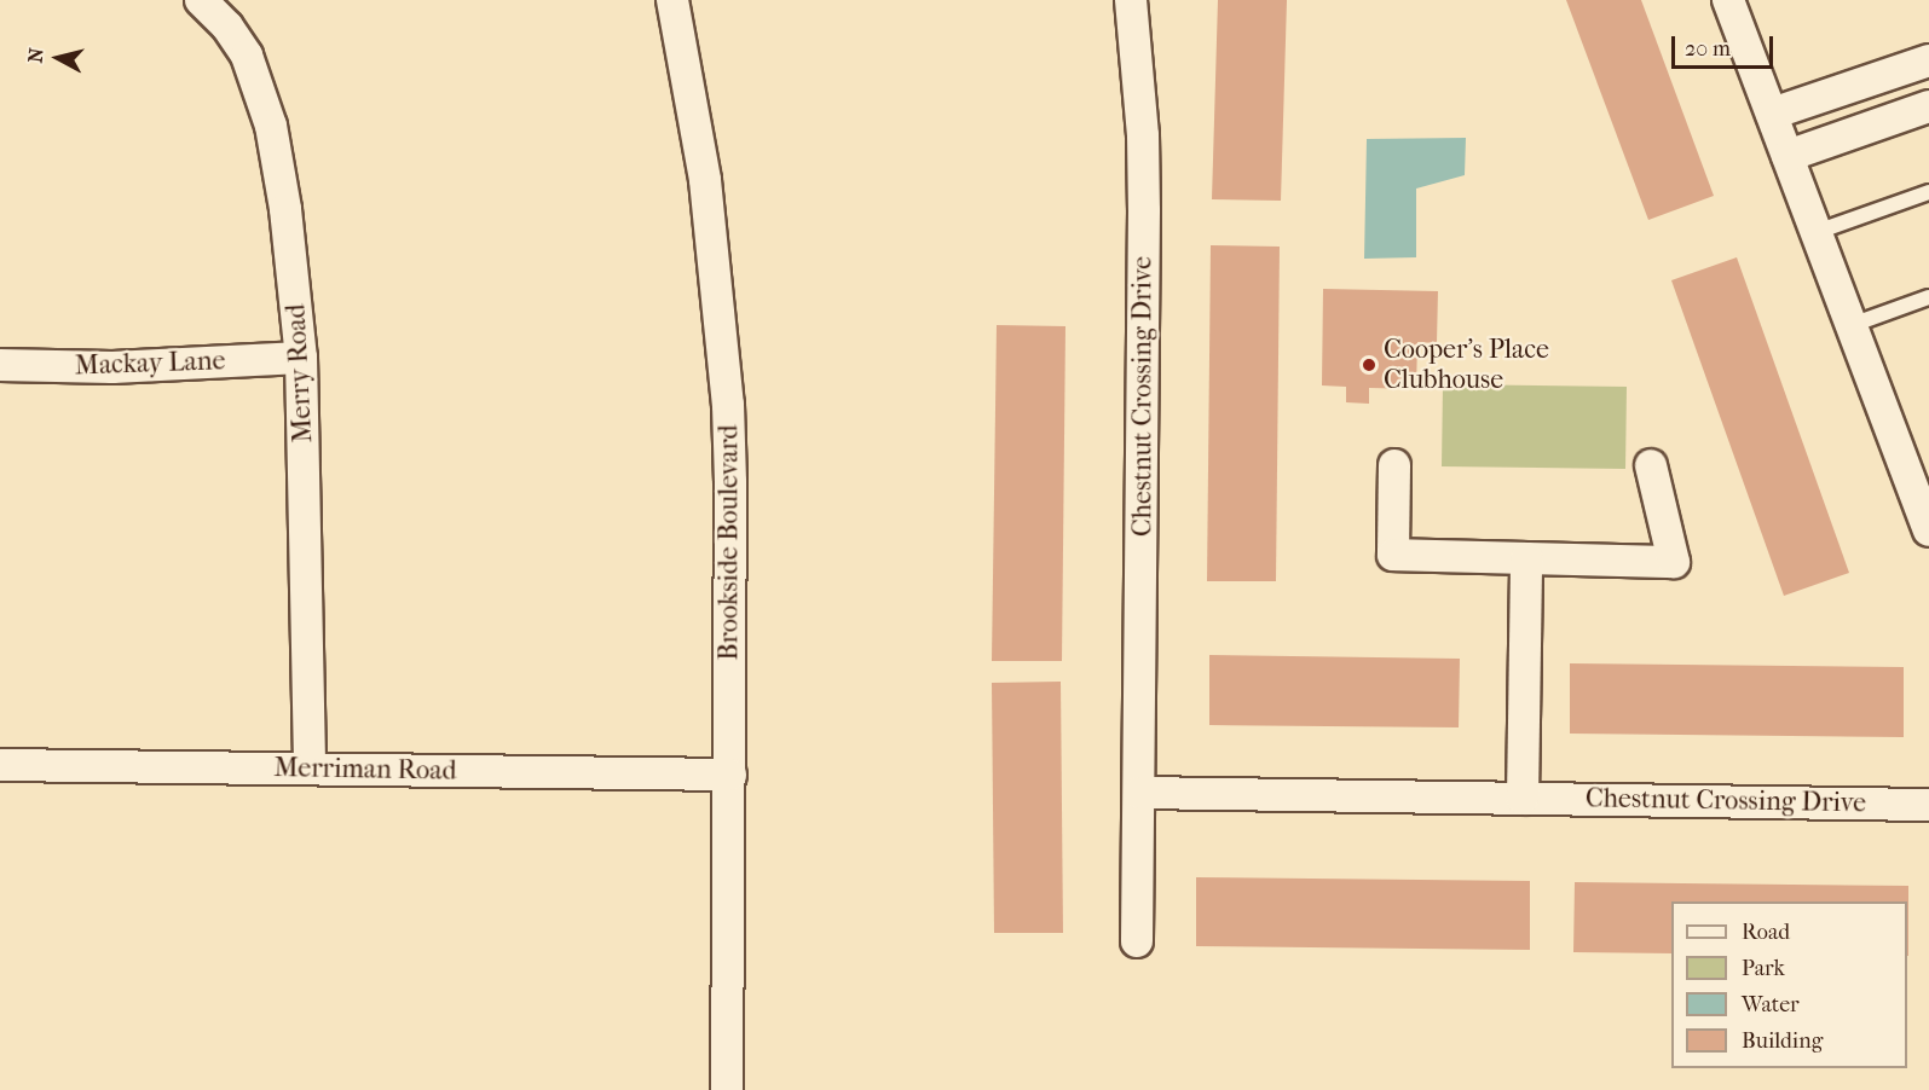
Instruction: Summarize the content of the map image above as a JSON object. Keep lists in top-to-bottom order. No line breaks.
{"streets":{"street":["Mackay Lane","Merry Road","Chestnut Crossing Drive","Brookside Boulevard","Merriman Road"]},"crossings":[["Mackay Lane","Merry Road"],["Merry Road","Merriman Road"],["Brookside Boulevard","Merriman Road"]],"places":["Cooper's Place Clubhouse"],"legend":["Road","Park","Water","Building"],"scale_bar":"20 m","north":"left"}
